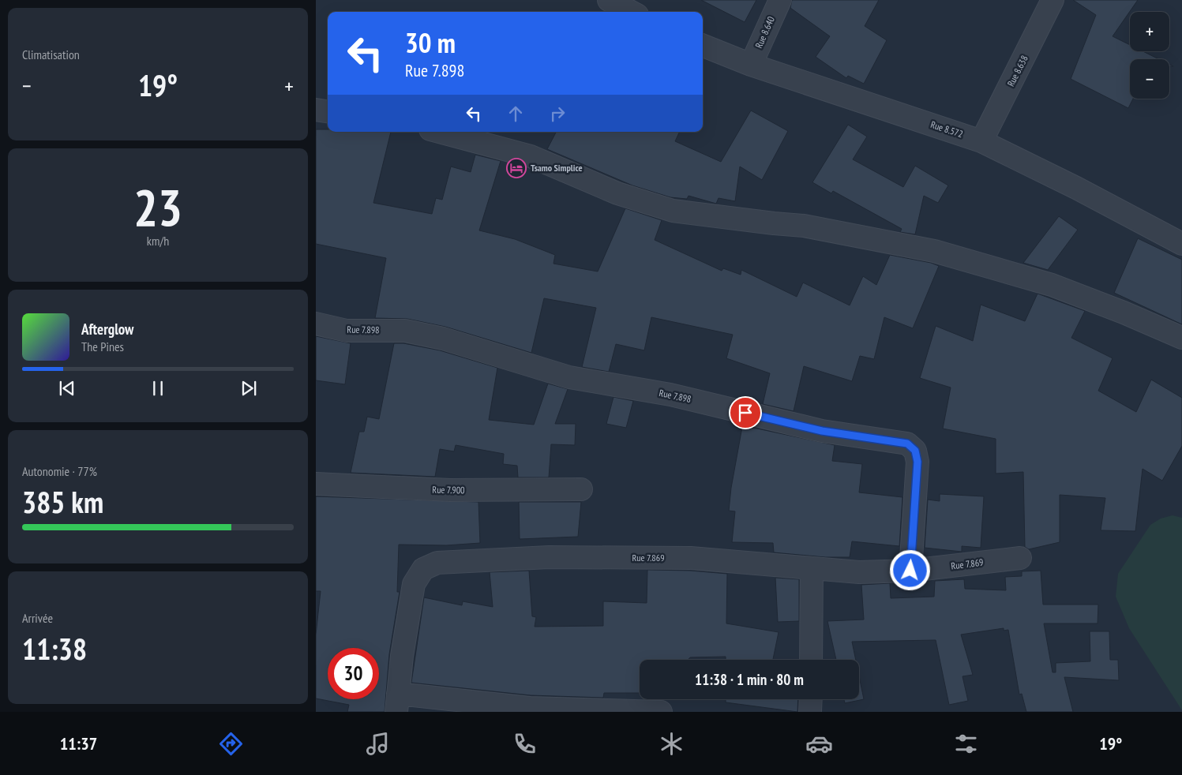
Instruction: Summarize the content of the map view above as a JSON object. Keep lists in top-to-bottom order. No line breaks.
{"streets":{"street":["Rue 8.640","Rue 8.638","Rue 8.572","Rue 7.898","Rue 7.900","Rue 7.869"]},"crossings":[["Rue 8.640","Rue 8.572"],["Rue 8.638","Rue 8.572"],["Rue 7.898","Rue 7.869"]],"places":{"hotel":["Tsamo Simplice"]},"page":{"tile":["Climatisation",["23","km/h"],["Autonomie · 77%","385 km"],["Arrivée","11:38"]],"map_buttons":["+","−"],"turn":["30 m","Rue 7.898"],"heat":["−","19°","+"],"song":["Afterglow","The Pines"],"limit":"30","trip":"11:38 · 1 min · 80 m","tabs":["11:37","19°"]}}
